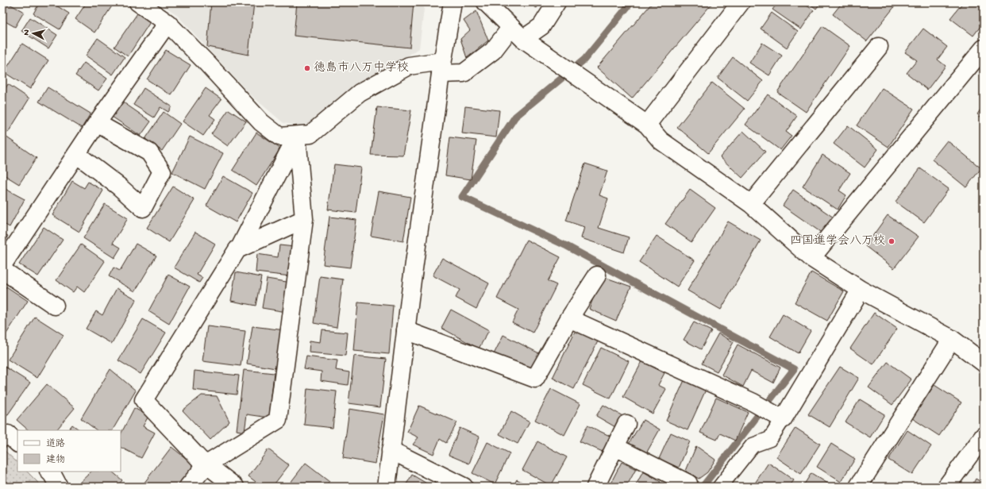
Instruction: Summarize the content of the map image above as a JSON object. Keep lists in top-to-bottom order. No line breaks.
{"places":["徳島市八万中学校","四国進学会八万校"],"legend":["道路","建物"],"north":"left"}
